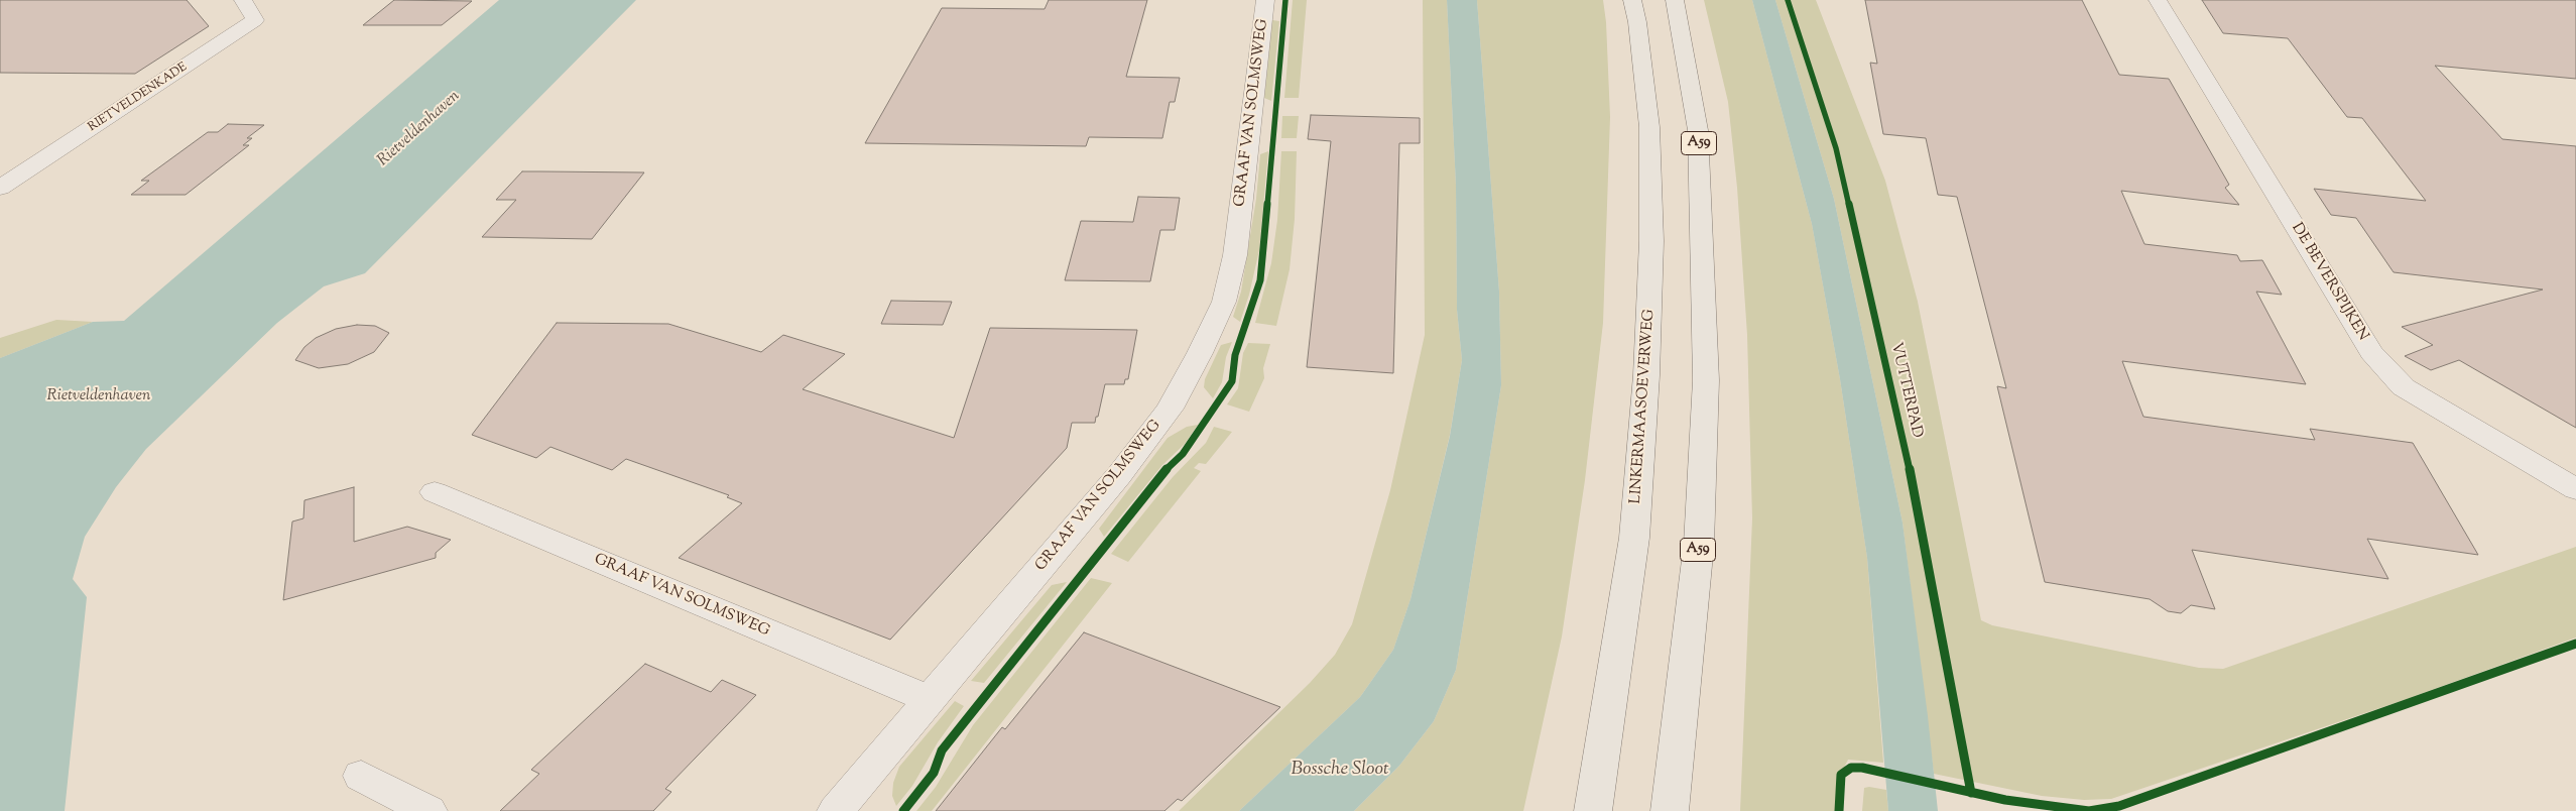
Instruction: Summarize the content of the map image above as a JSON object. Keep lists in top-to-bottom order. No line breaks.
{"streets":{"highway":["A59","LINKERMAASOEVERWEG"],"street":["RIETVELDENKADE","GRAAF VAN SOLMSWEG","DE BEVERSPIJKEN"],"cycle path":["VUTTERPAD"]},"water":["Rietveldenhaven","Bossche Sloot"]}
